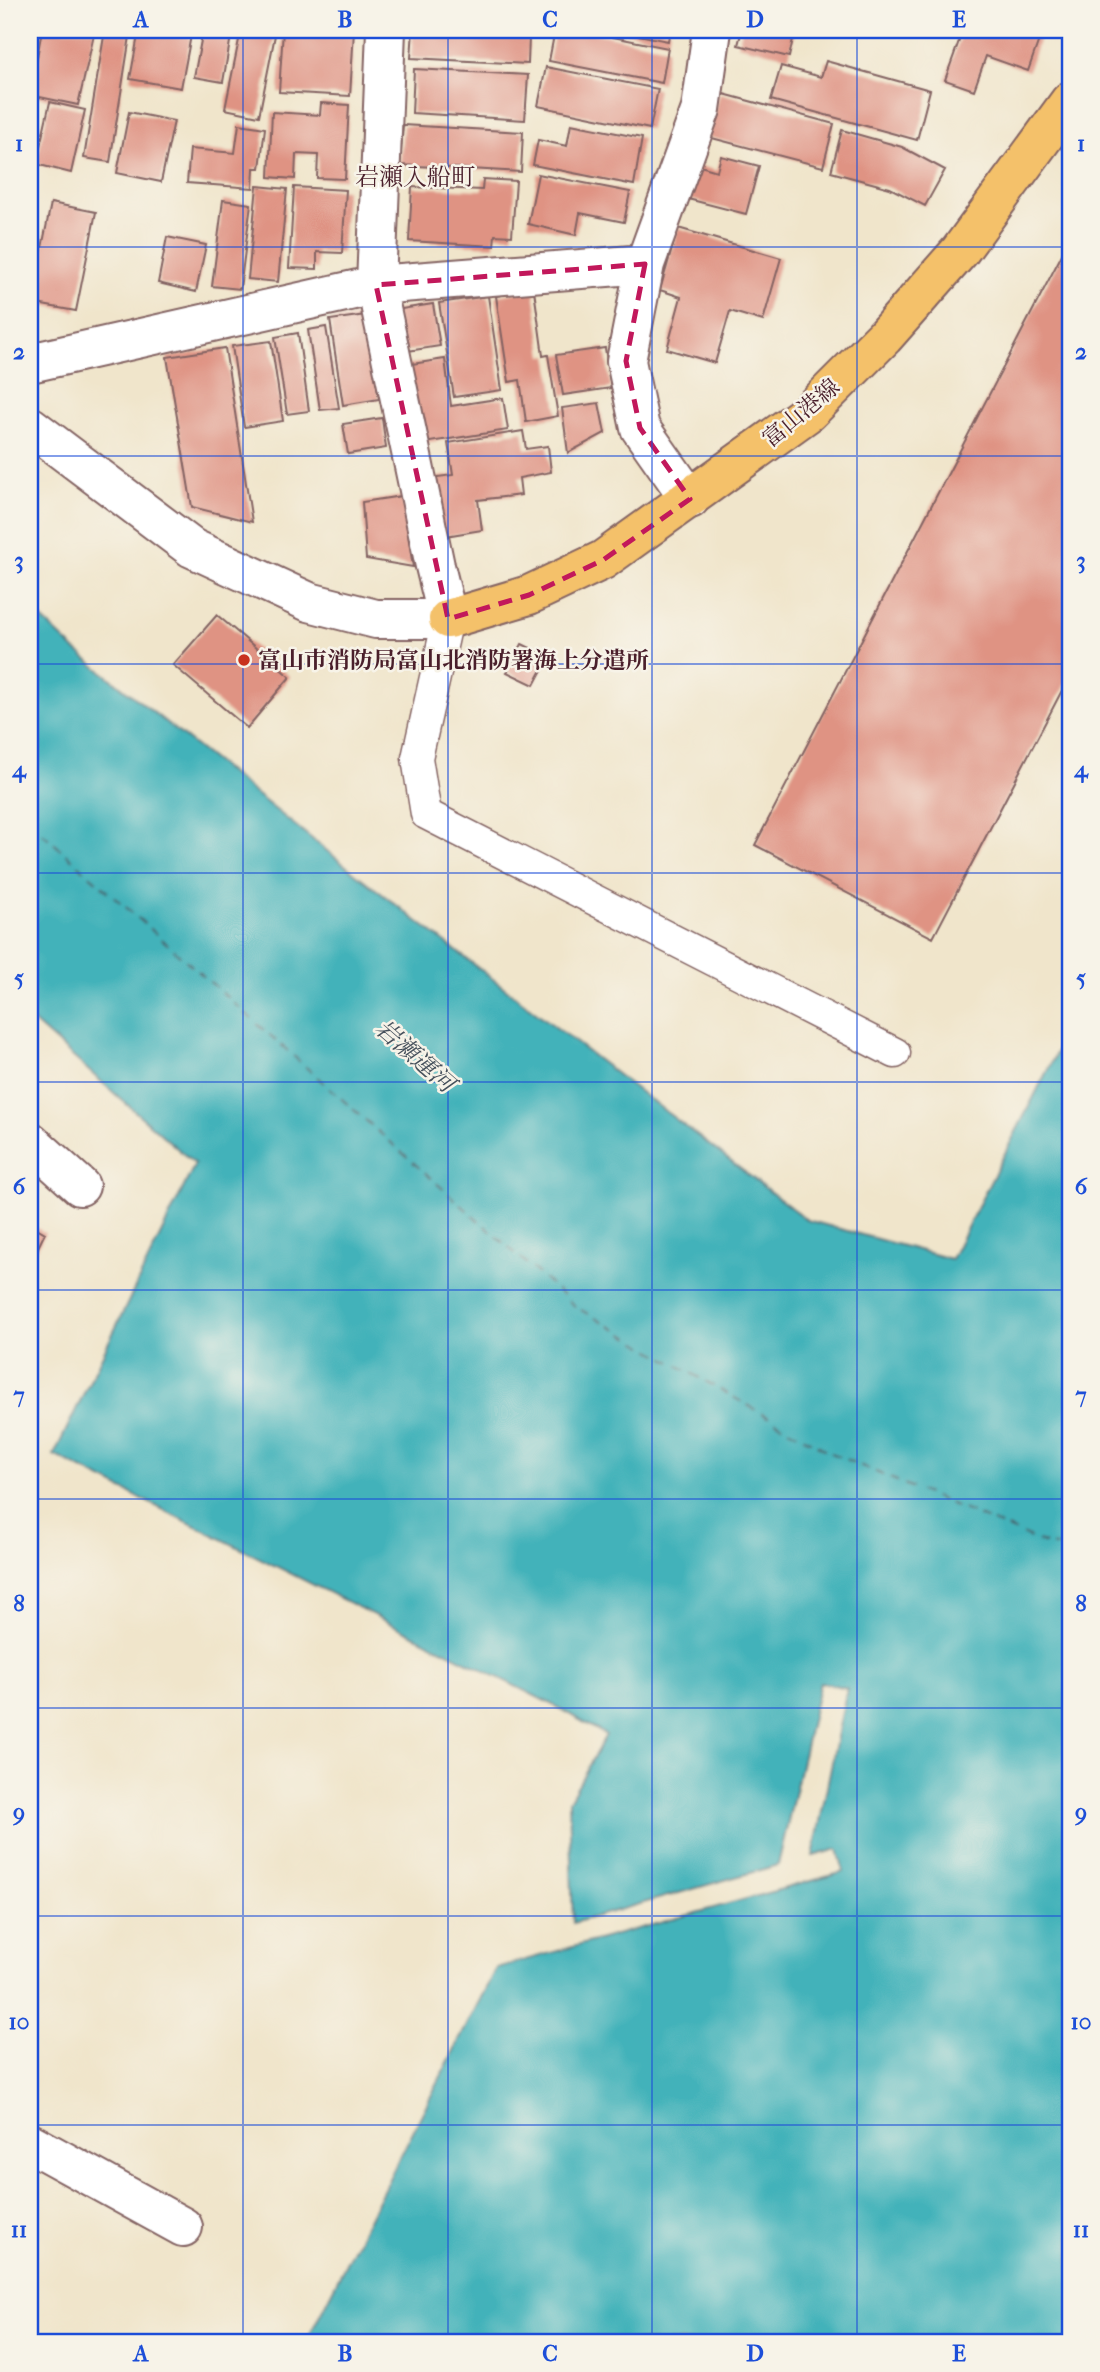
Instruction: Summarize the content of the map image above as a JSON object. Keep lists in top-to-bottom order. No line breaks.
{"streets":{"main road":["富山港線"]},"districts":["岩瀬入船町"],"water":["岩瀬運河"],"places":["富山市消防局富山北消防署海上分遣所"],"grid":{"columns":["A","B","C","D","E"],"rows":["1","2","3","4","5","6","7","8","9","10","11"]}}
